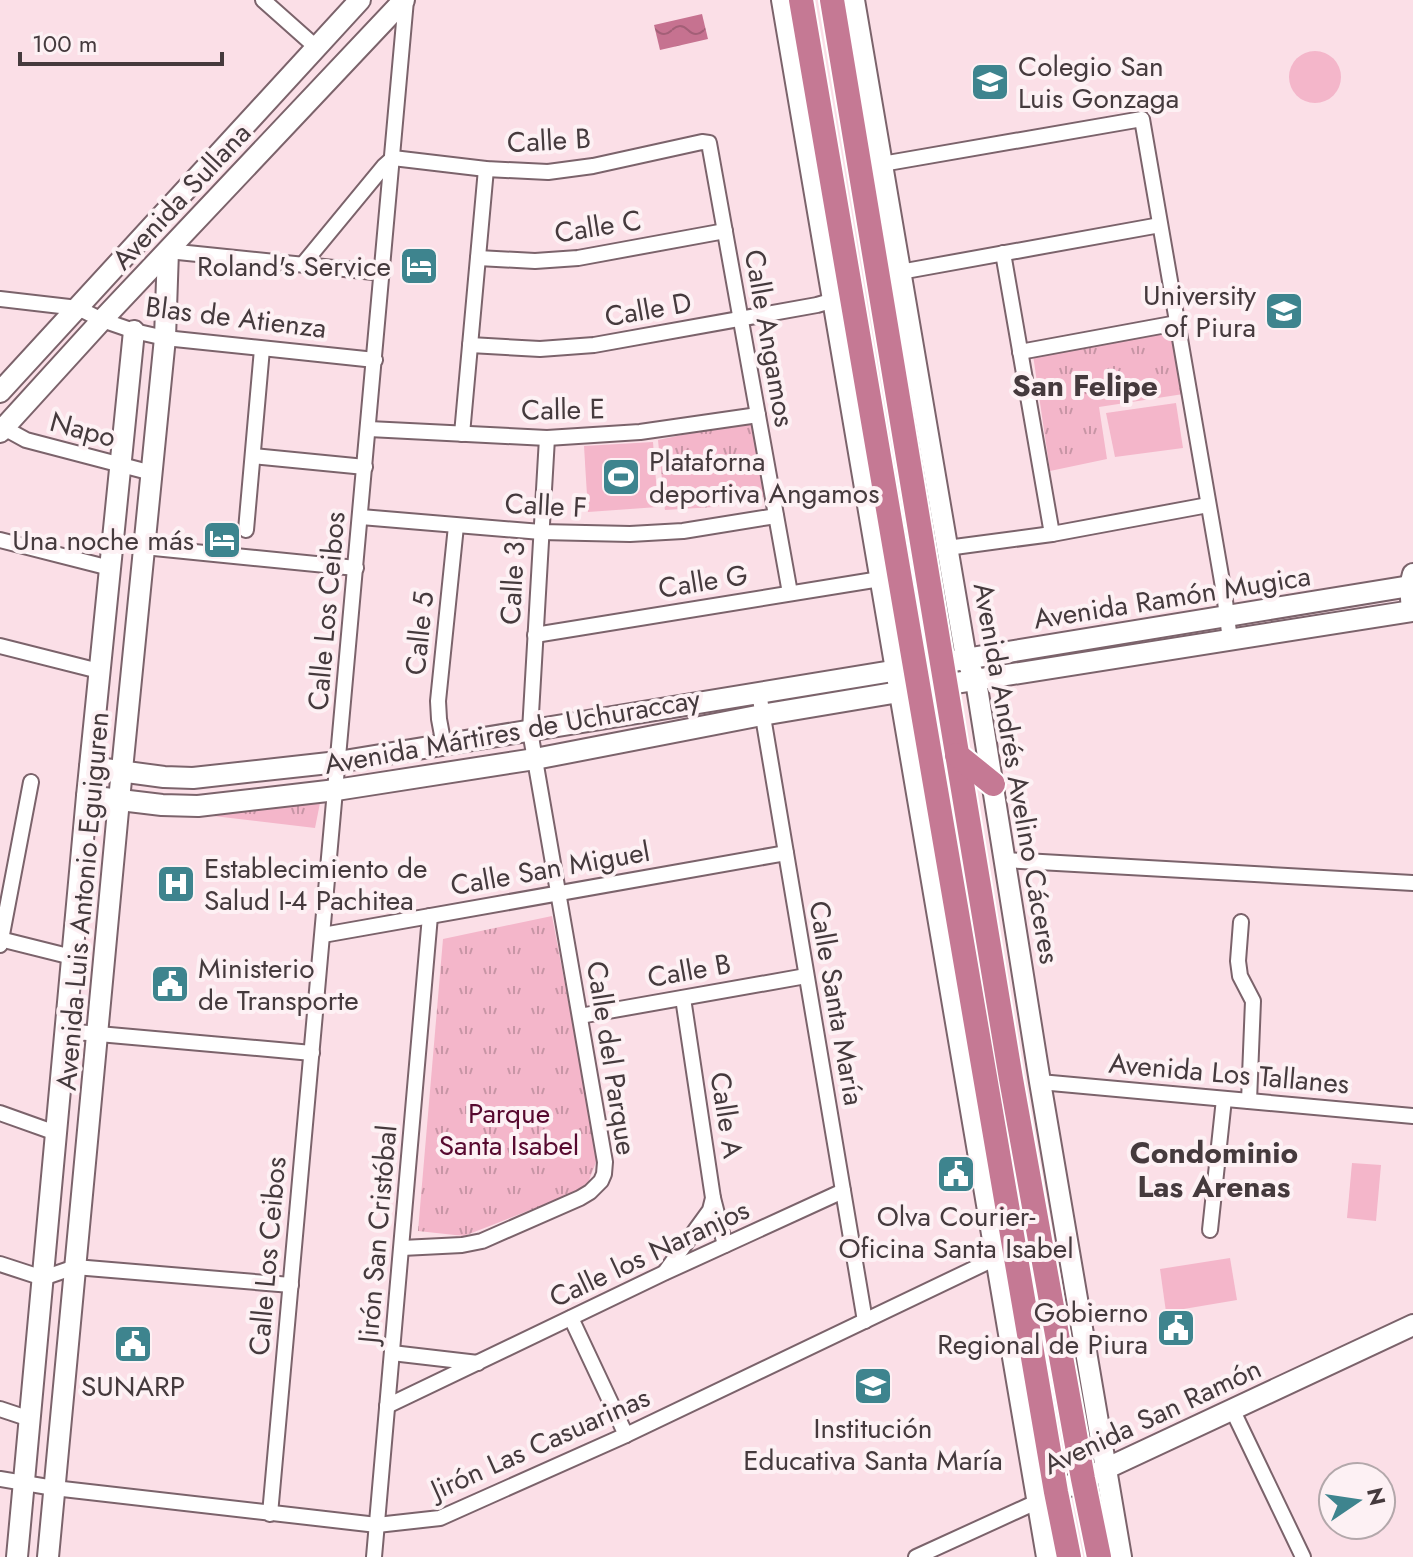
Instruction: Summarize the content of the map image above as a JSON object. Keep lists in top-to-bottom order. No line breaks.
{"streets":{"highway":["Avenida Andrés Avelino Cáceres"],"street":["Calle B","Avenida Sullana","Calle C","Calle D","Blas de Atienza","Calle Angamos","Calle E","Napo","Calle F","Calle G","Calle 3","Avenida Ramón Mugica","Calle Los Ceibos","Calle 5","Avenida Mártires de Uchuraccay","Calle San Miguel","Avenida Luis Antonio Eguiguren","Calle Santa María","Calle del Parque","Avenida Los Tallanes","Calle A","Jirón San Cristóbal","Calle los Naranjos","Avenida San Ramón","Jirón Las Casuarinas"]},"crossings":[["Calle B","Calle Angamos"],["Calle B","Calle Los Ceibos"],["Calle B","Calle Santa María"],["Calle B","Calle del Parque"],["Calle B","Calle A"],["Avenida Sullana","Blas de Atienza"],["Avenida Sullana","Napo"],["Avenida Sullana","Calle Los Ceibos"],["Avenida Sullana","Avenida Luis Antonio Eguiguren"],["Calle C","Calle Angamos"],["Calle D","Calle Angamos"],["Blas de Atienza","Calle Los Ceibos"],["Blas de Atienza","Avenida Luis Antonio Eguiguren"],["Calle Angamos","Calle E"],["Calle Angamos","Calle F"],["Calle Angamos","Calle G"],["Calle E","Calle 3"],["Calle E","Calle Los Ceibos"],["Napo","Avenida Luis Antonio Eguiguren"],["Calle F","Calle 3"],["Calle F","Calle Los Ceibos"],["Calle F","Calle 5"],["Calle G","Calle 3"],["Calle 3","Avenida Mártires de Uchuraccay"],["Calle 3","Calle del Parque"],["Avenida Ramón Mugica","Avenida Mártires de Uchuraccay"],["Avenida Ramón Mugica","Avenida Andrés Avelino Cáceres"],["Calle Los Ceibos","Avenida Mártires de Uchuraccay"],["Calle Los Ceibos","Calle San Miguel"],["Calle Los Ceibos","Jirón Las Casuarinas"],["Calle 5","Avenida Mártires de Uchuraccay"],["Avenida Mártires de Uchuraccay","Avenida Andrés Avelino Cáceres"],["Avenida Mártires de Uchuraccay","Avenida Luis Antonio Eguiguren"],["Avenida Mártires de Uchuraccay","Calle Santa María"],["Avenida Mártires de Uchuraccay","Calle del Parque"],["Avenida Andrés Avelino Cáceres","Avenida Los Tallanes"],["Avenida Andrés Avelino Cáceres","Avenida San Ramón"],["Calle San Miguel","Calle Santa María"],["Calle San Miguel","Calle del Parque"],["Calle San Miguel","Jirón San Cristóbal"],["Avenida Luis Antonio Eguiguren","Jirón Las Casuarinas"],["Calle Santa María","Calle los Naranjos"],["Calle Santa María","Jirón Las Casuarinas"],["Calle del Parque","Jirón San Cristóbal"],["Calle A","Calle los Naranjos"],["Jirón San Cristóbal","Calle los Naranjos"],["Jirón San Cristóbal","Jirón Las Casuarinas"]],"districts":["San Felipe","Condominio Las Arenas"],"parks":["Parque Santa Isabel"],"places":{"school or university":["Colegio San Luis Gonzaga","University of Piura","Institución Educativa Santa María"],"hotel":["Roland's Service","Una noche más"],"sports":["Plataforna deportiva Angamos"],"hospital":["Establecimiento de Salud I-4 Pachitea"],"public building":["Ministerio de Transporte","Olva Courier- Oficina Santa Isabel","Gobierno Regional de Piura","SUNARP"]},"scale_bar":"100 m","north":"right"}
